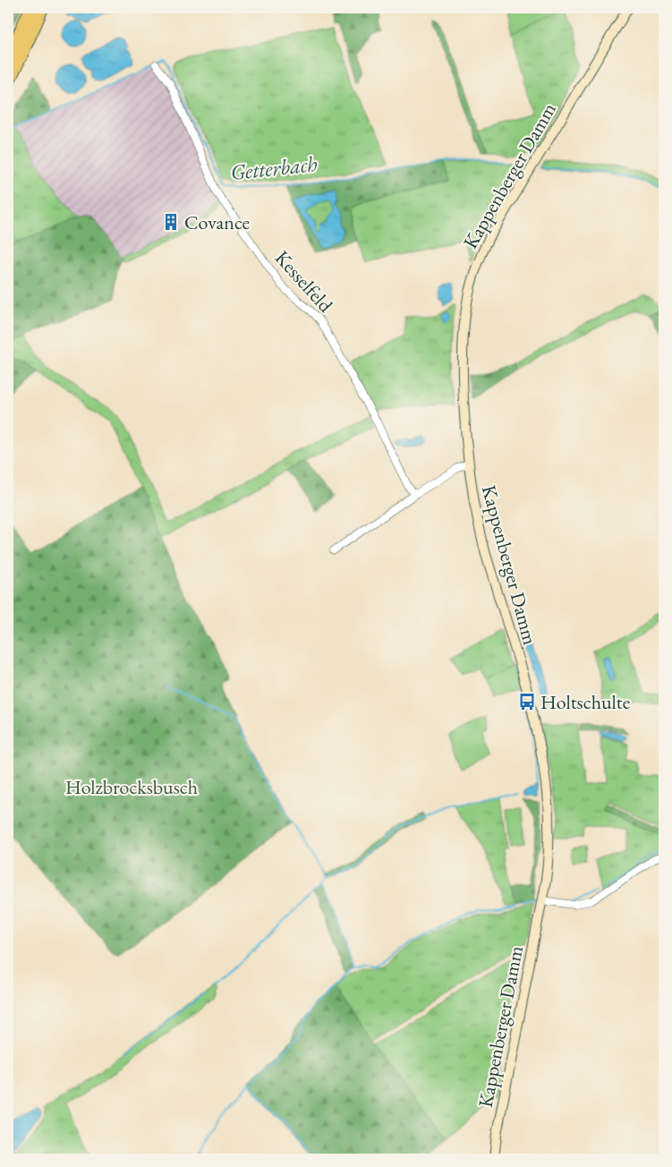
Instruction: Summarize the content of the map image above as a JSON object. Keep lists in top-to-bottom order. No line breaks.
{"streets":{"main road":["Kappenberger Damm"],"street":["Kesselfeld"]},"water":["Getterbach"],"parks":["Holzbrocksbusch"],"places":{"building":["Covance"],"bus stop":["Holtschulte"]}}
